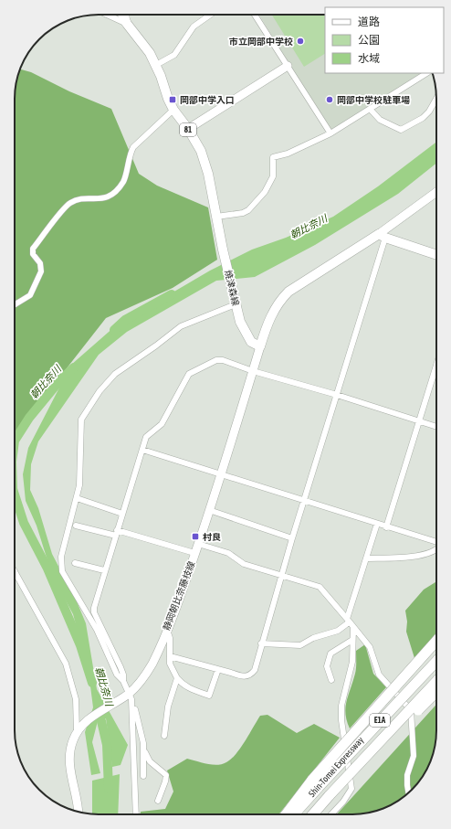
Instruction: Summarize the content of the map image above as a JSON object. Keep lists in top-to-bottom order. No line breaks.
{"streets":{"highway":["E1A","Shin-Tomei Expressway"],"main road":["81","焼津森線","静岡朝比奈藤枝線"]},"crossings":[["焼津森線","静岡朝比奈藤枝線"]],"water":["朝比奈川"],"places":{"other":["市立岡部中学校","岡部中学校駐車場"],"transit":["岡部中学入口","村良"]},"legend":["道路","公園","水域"]}
